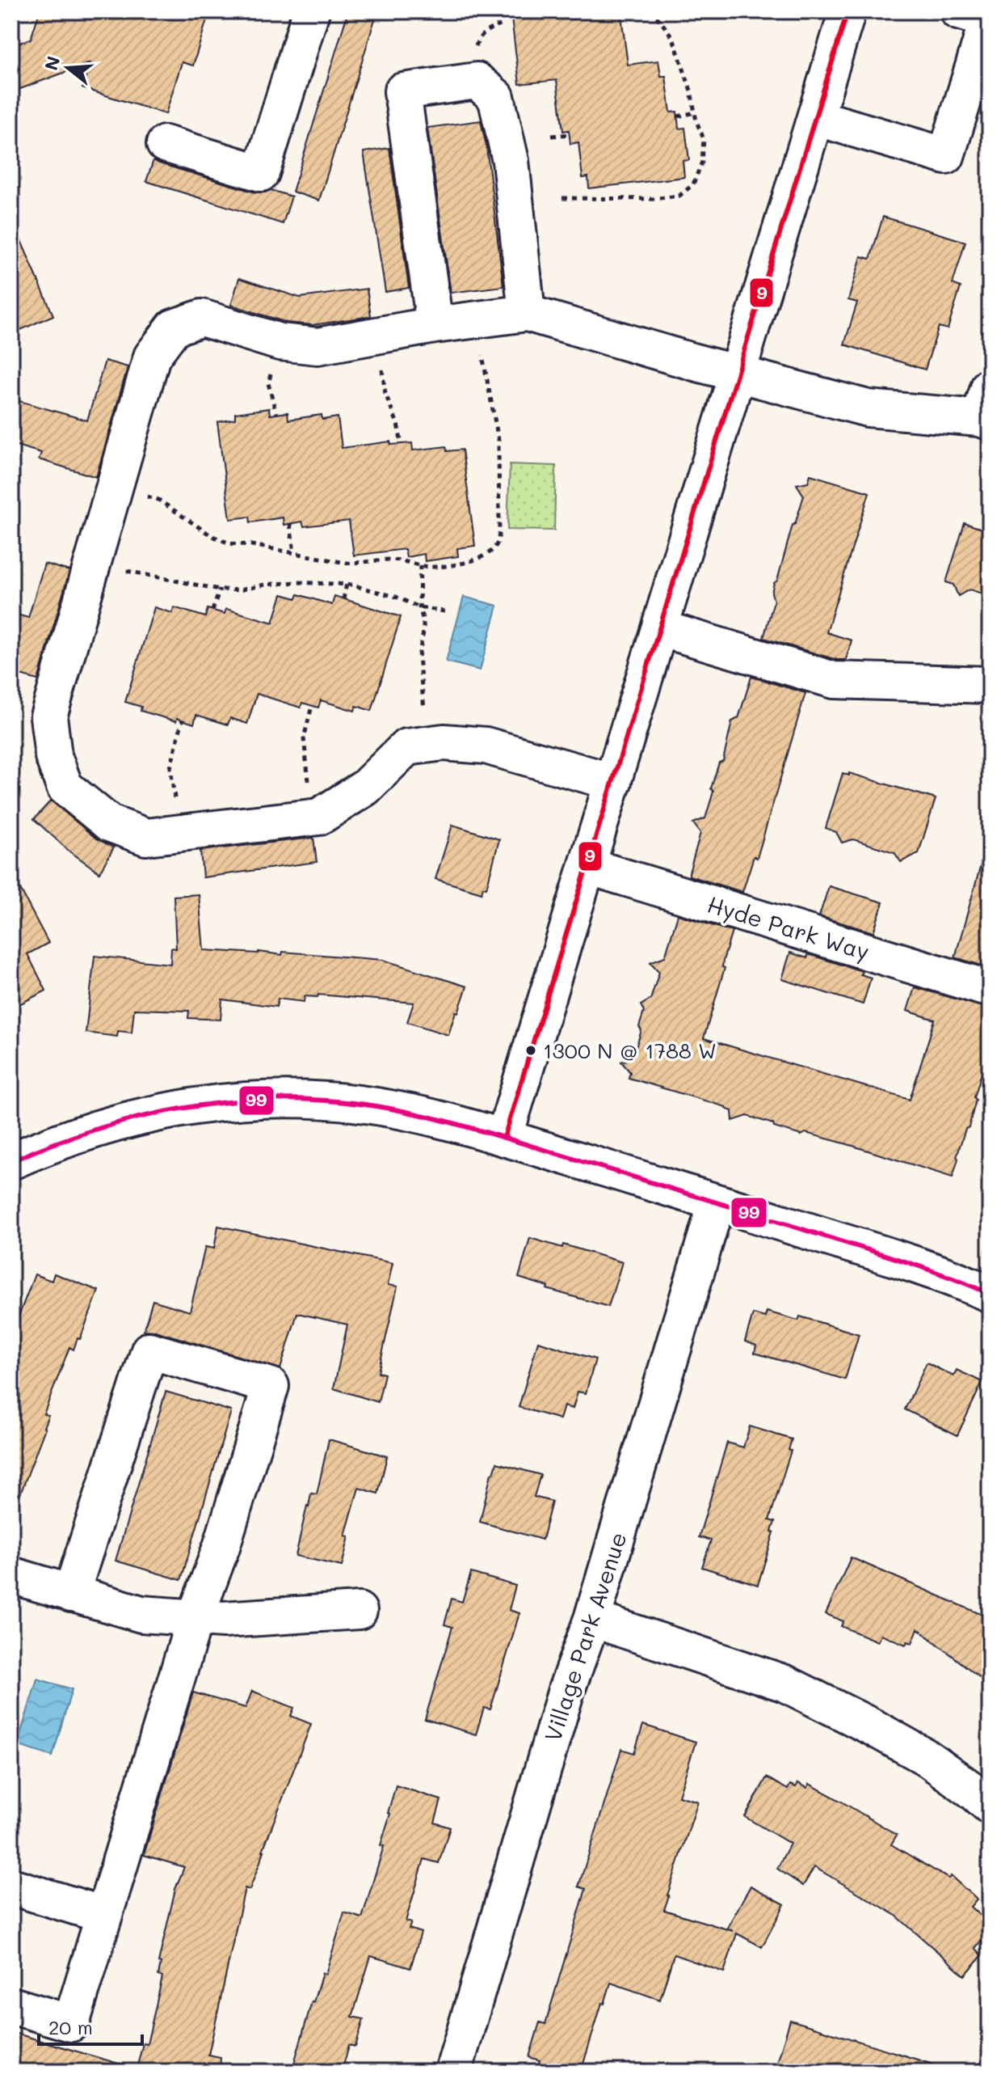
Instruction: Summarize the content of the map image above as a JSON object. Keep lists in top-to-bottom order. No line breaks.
{"streets":{"street":["Hyde Park Way","Village Park Avenue"]},"places":["1300 N @ 1788 W"],"lines":["transit line 9","transit line 99"],"scale_bar":"20 m","north":"left"}
